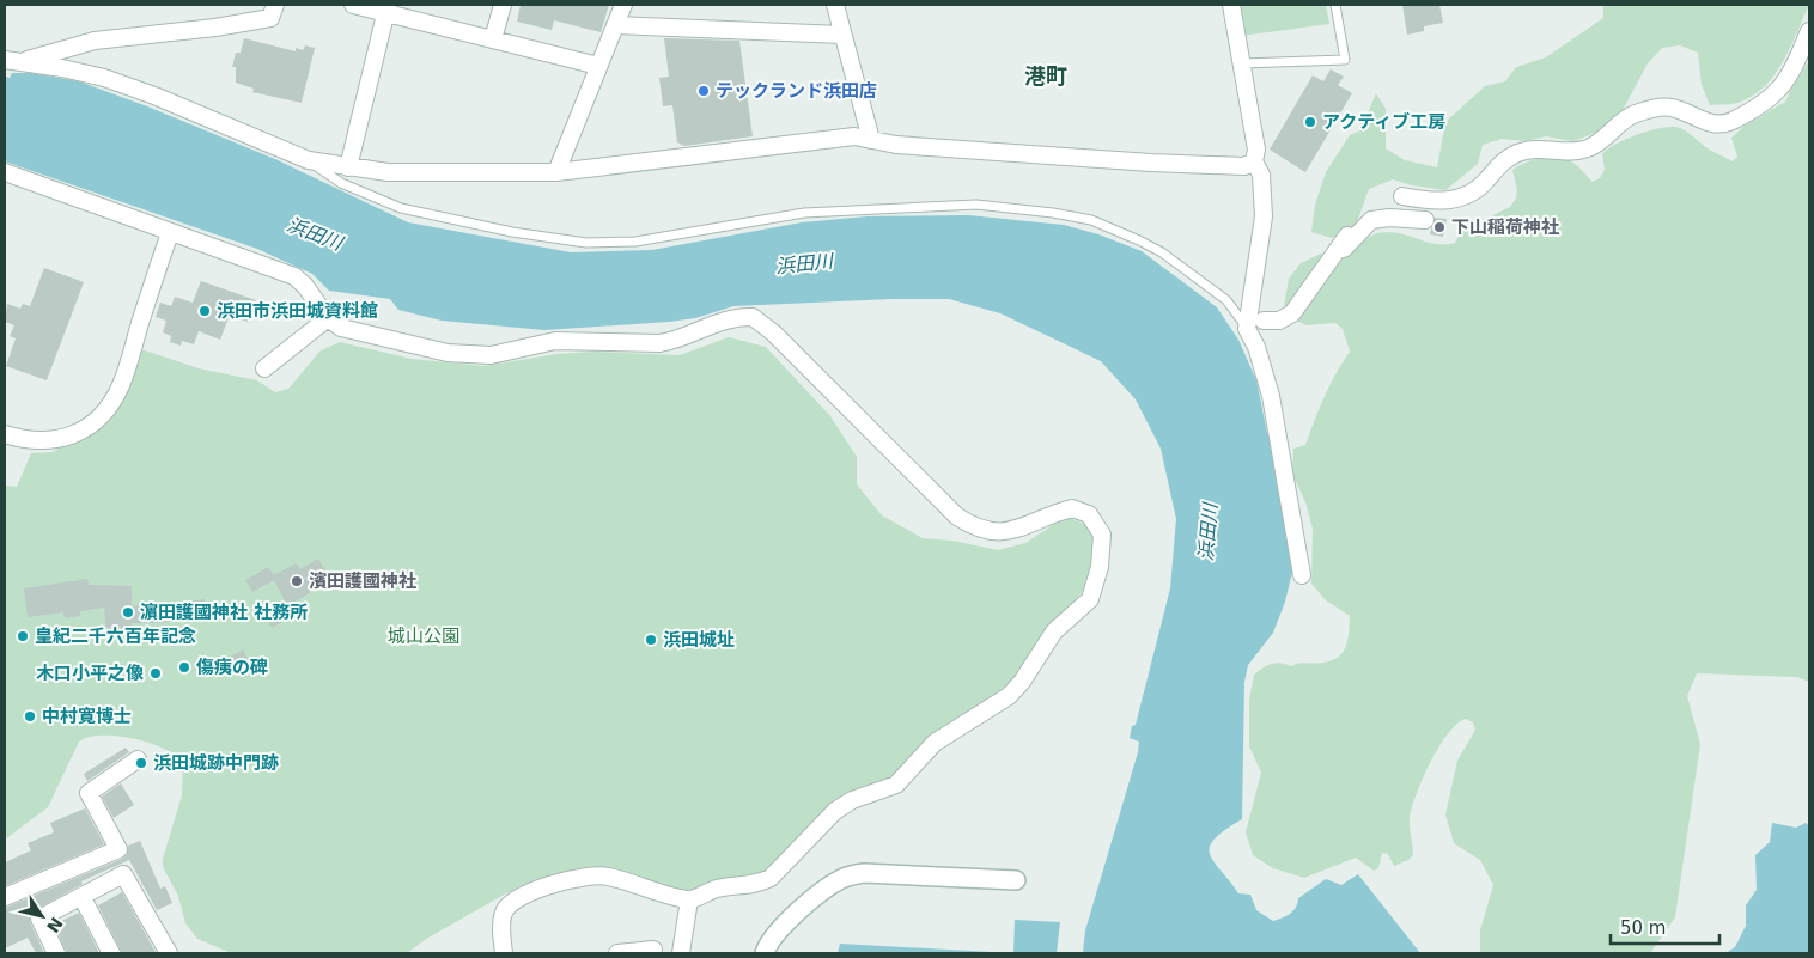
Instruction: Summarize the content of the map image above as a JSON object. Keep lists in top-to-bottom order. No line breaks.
{"districts":["港町"],"water":["浜田川"],"parks":["城山公園"],"places":["テックランド浜田店","アクティブ工房","下山稲荷神社","浜田市浜田城資料館","濱田護國神社","濵田護國神社 社務所","皇紀二千六百年記念","浜田城址","傷痍の碑","木口小平之像","中村寛博士","浜田城跡中門跡"],"scale_bar":"50 m","north":"bottom right"}
